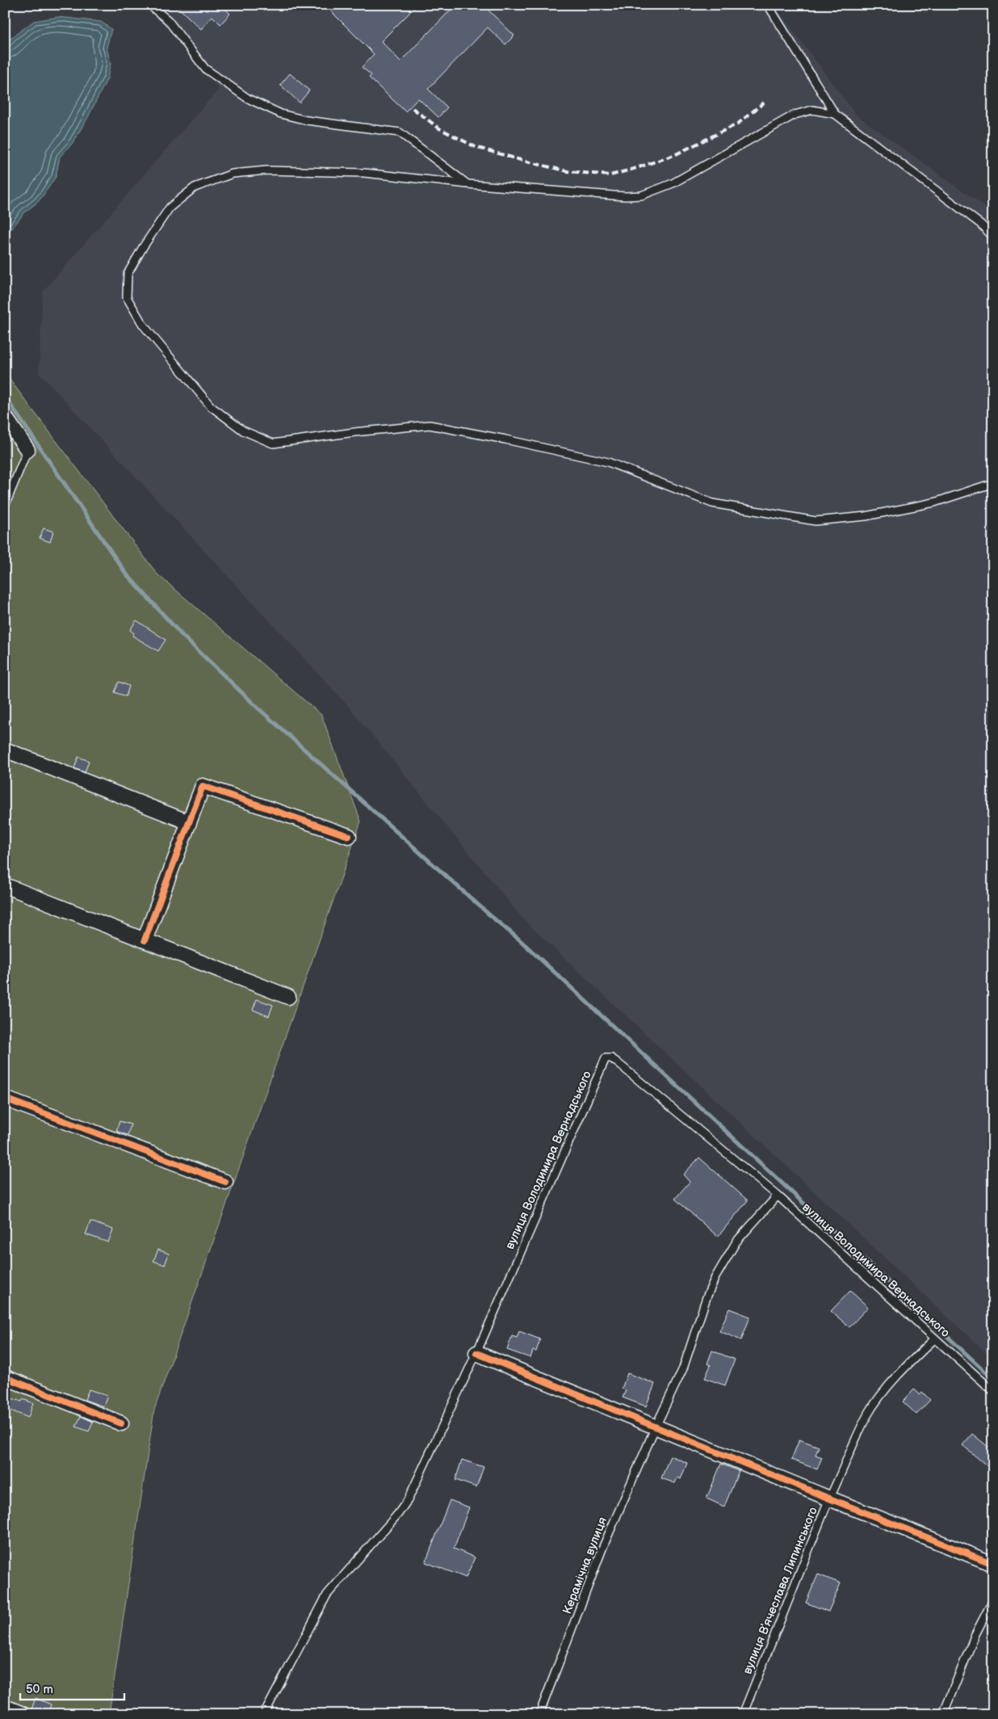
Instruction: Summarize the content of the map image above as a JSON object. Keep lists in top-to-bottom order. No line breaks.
{"streets":{"lane":["вулиця Володимира Вернадського","Керамічна вулиця","вулиця Вʼячеслава Липинського"]},"crossings":[["вулиця Володимира Вернадського","Керамічна вулиця"],["вулиця Володимира Вернадського","вулиця Вʼячеслава Липинського"]],"scale_bar":"50 m"}
